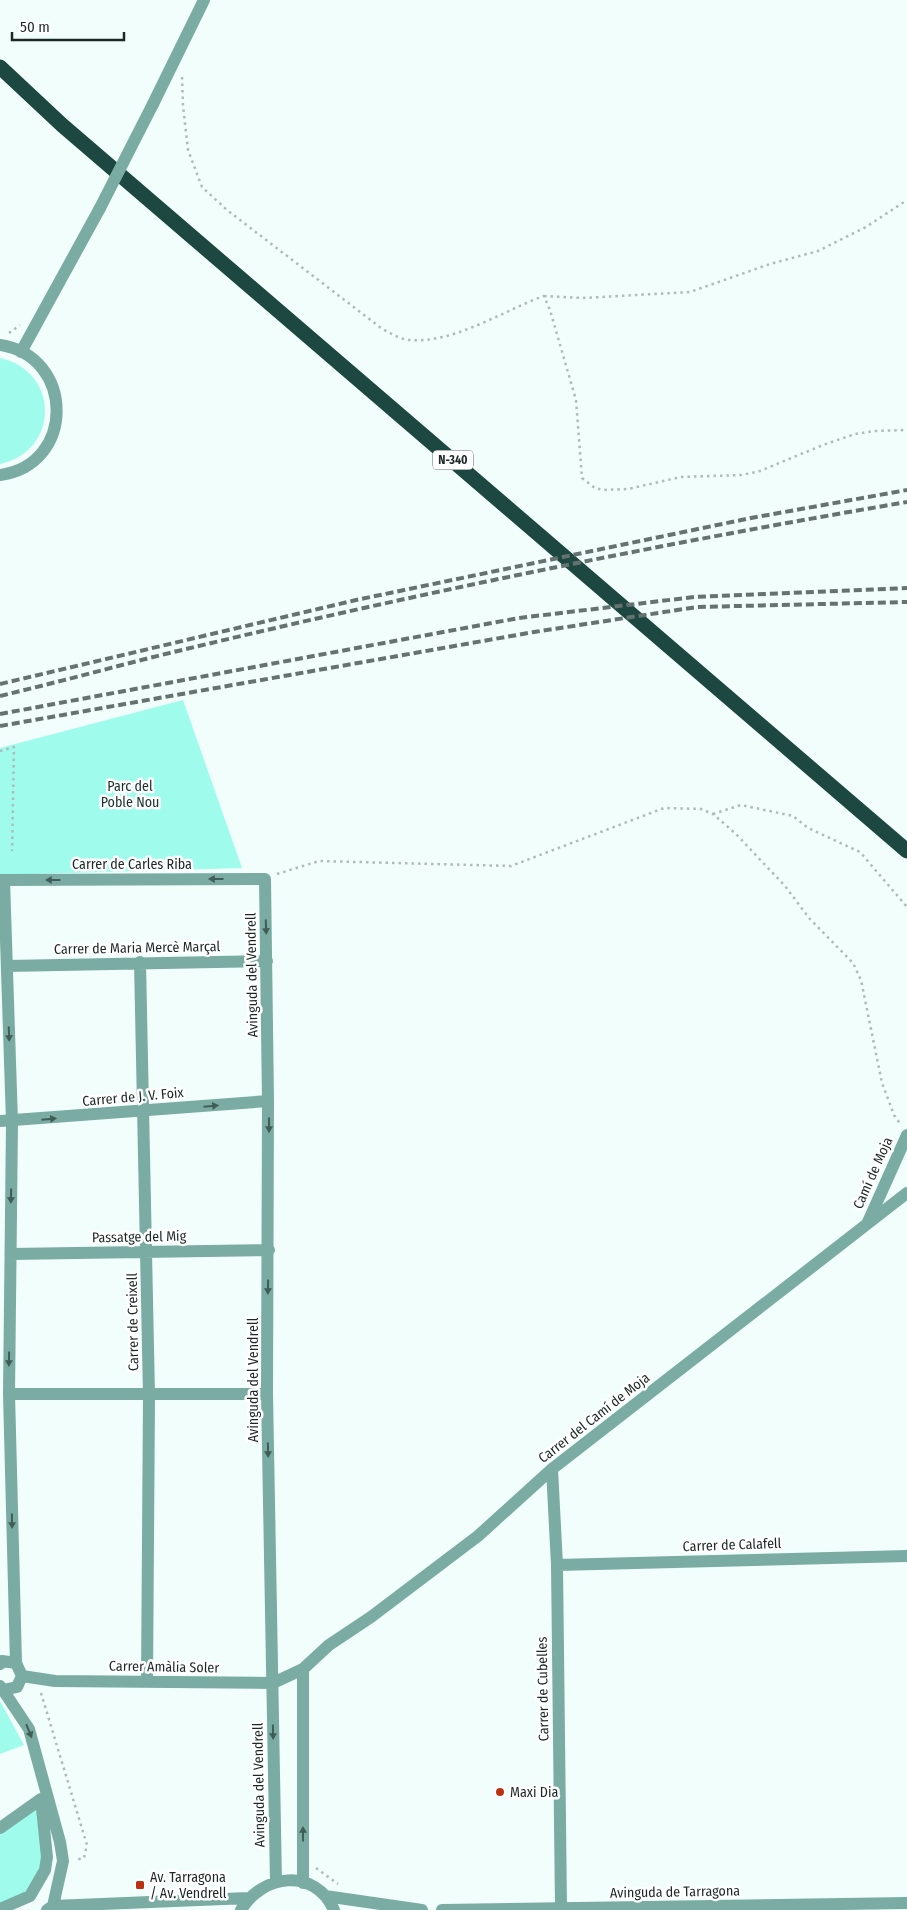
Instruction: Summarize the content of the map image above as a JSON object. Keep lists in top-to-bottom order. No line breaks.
{"streets":{"highway":["N-340"],"street":["Carrer de Carles Riba","Carrer de Maria Mercè Marçal","Avinguda del Vendrell","Carrer de J. V. Foix","Camí de Moja","Passatge del Mig","Carrer de Creixell","Carrer del Camí de Moja","Carrer de Calafell","Carrer Amàlia Soler","Carrer de Cubelles","Avinguda de Tarragona"]},"crossings":[["Carrer de Carles Riba","Avinguda del Vendrell"],["Carrer de Maria Mercè Marçal","Avinguda del Vendrell"],["Carrer de Maria Mercè Marçal","Carrer de Creixell"],["Avinguda del Vendrell","Carrer de J. V. Foix"],["Avinguda del Vendrell","Passatge del Mig"],["Avinguda del Vendrell","Carrer Amàlia Soler"],["Carrer de J. V. Foix","Carrer de Creixell"],["Camí de Moja","Carrer del Camí de Moja"],["Passatge del Mig","Carrer de Creixell"],["Carrer de Creixell","Carrer Amàlia Soler"],["Carrer del Camí de Moja","Carrer Amàlia Soler"],["Carrer del Camí de Moja","Carrer de Cubelles"],["Carrer de Calafell","Carrer de Cubelles"],["Carrer de Cubelles","Avinguda de Tarragona"]],"one_way":["Carrer de Carles Riba","Avinguda del Vendrell","Carrer de J. V. Foix"],"parks":["Parc del Poble Nou"],"places":{"other":["Maxi Dia"],"transit":["Av. Tarragona / Av. Vendrell"]},"scale_bar":"50 m"}
